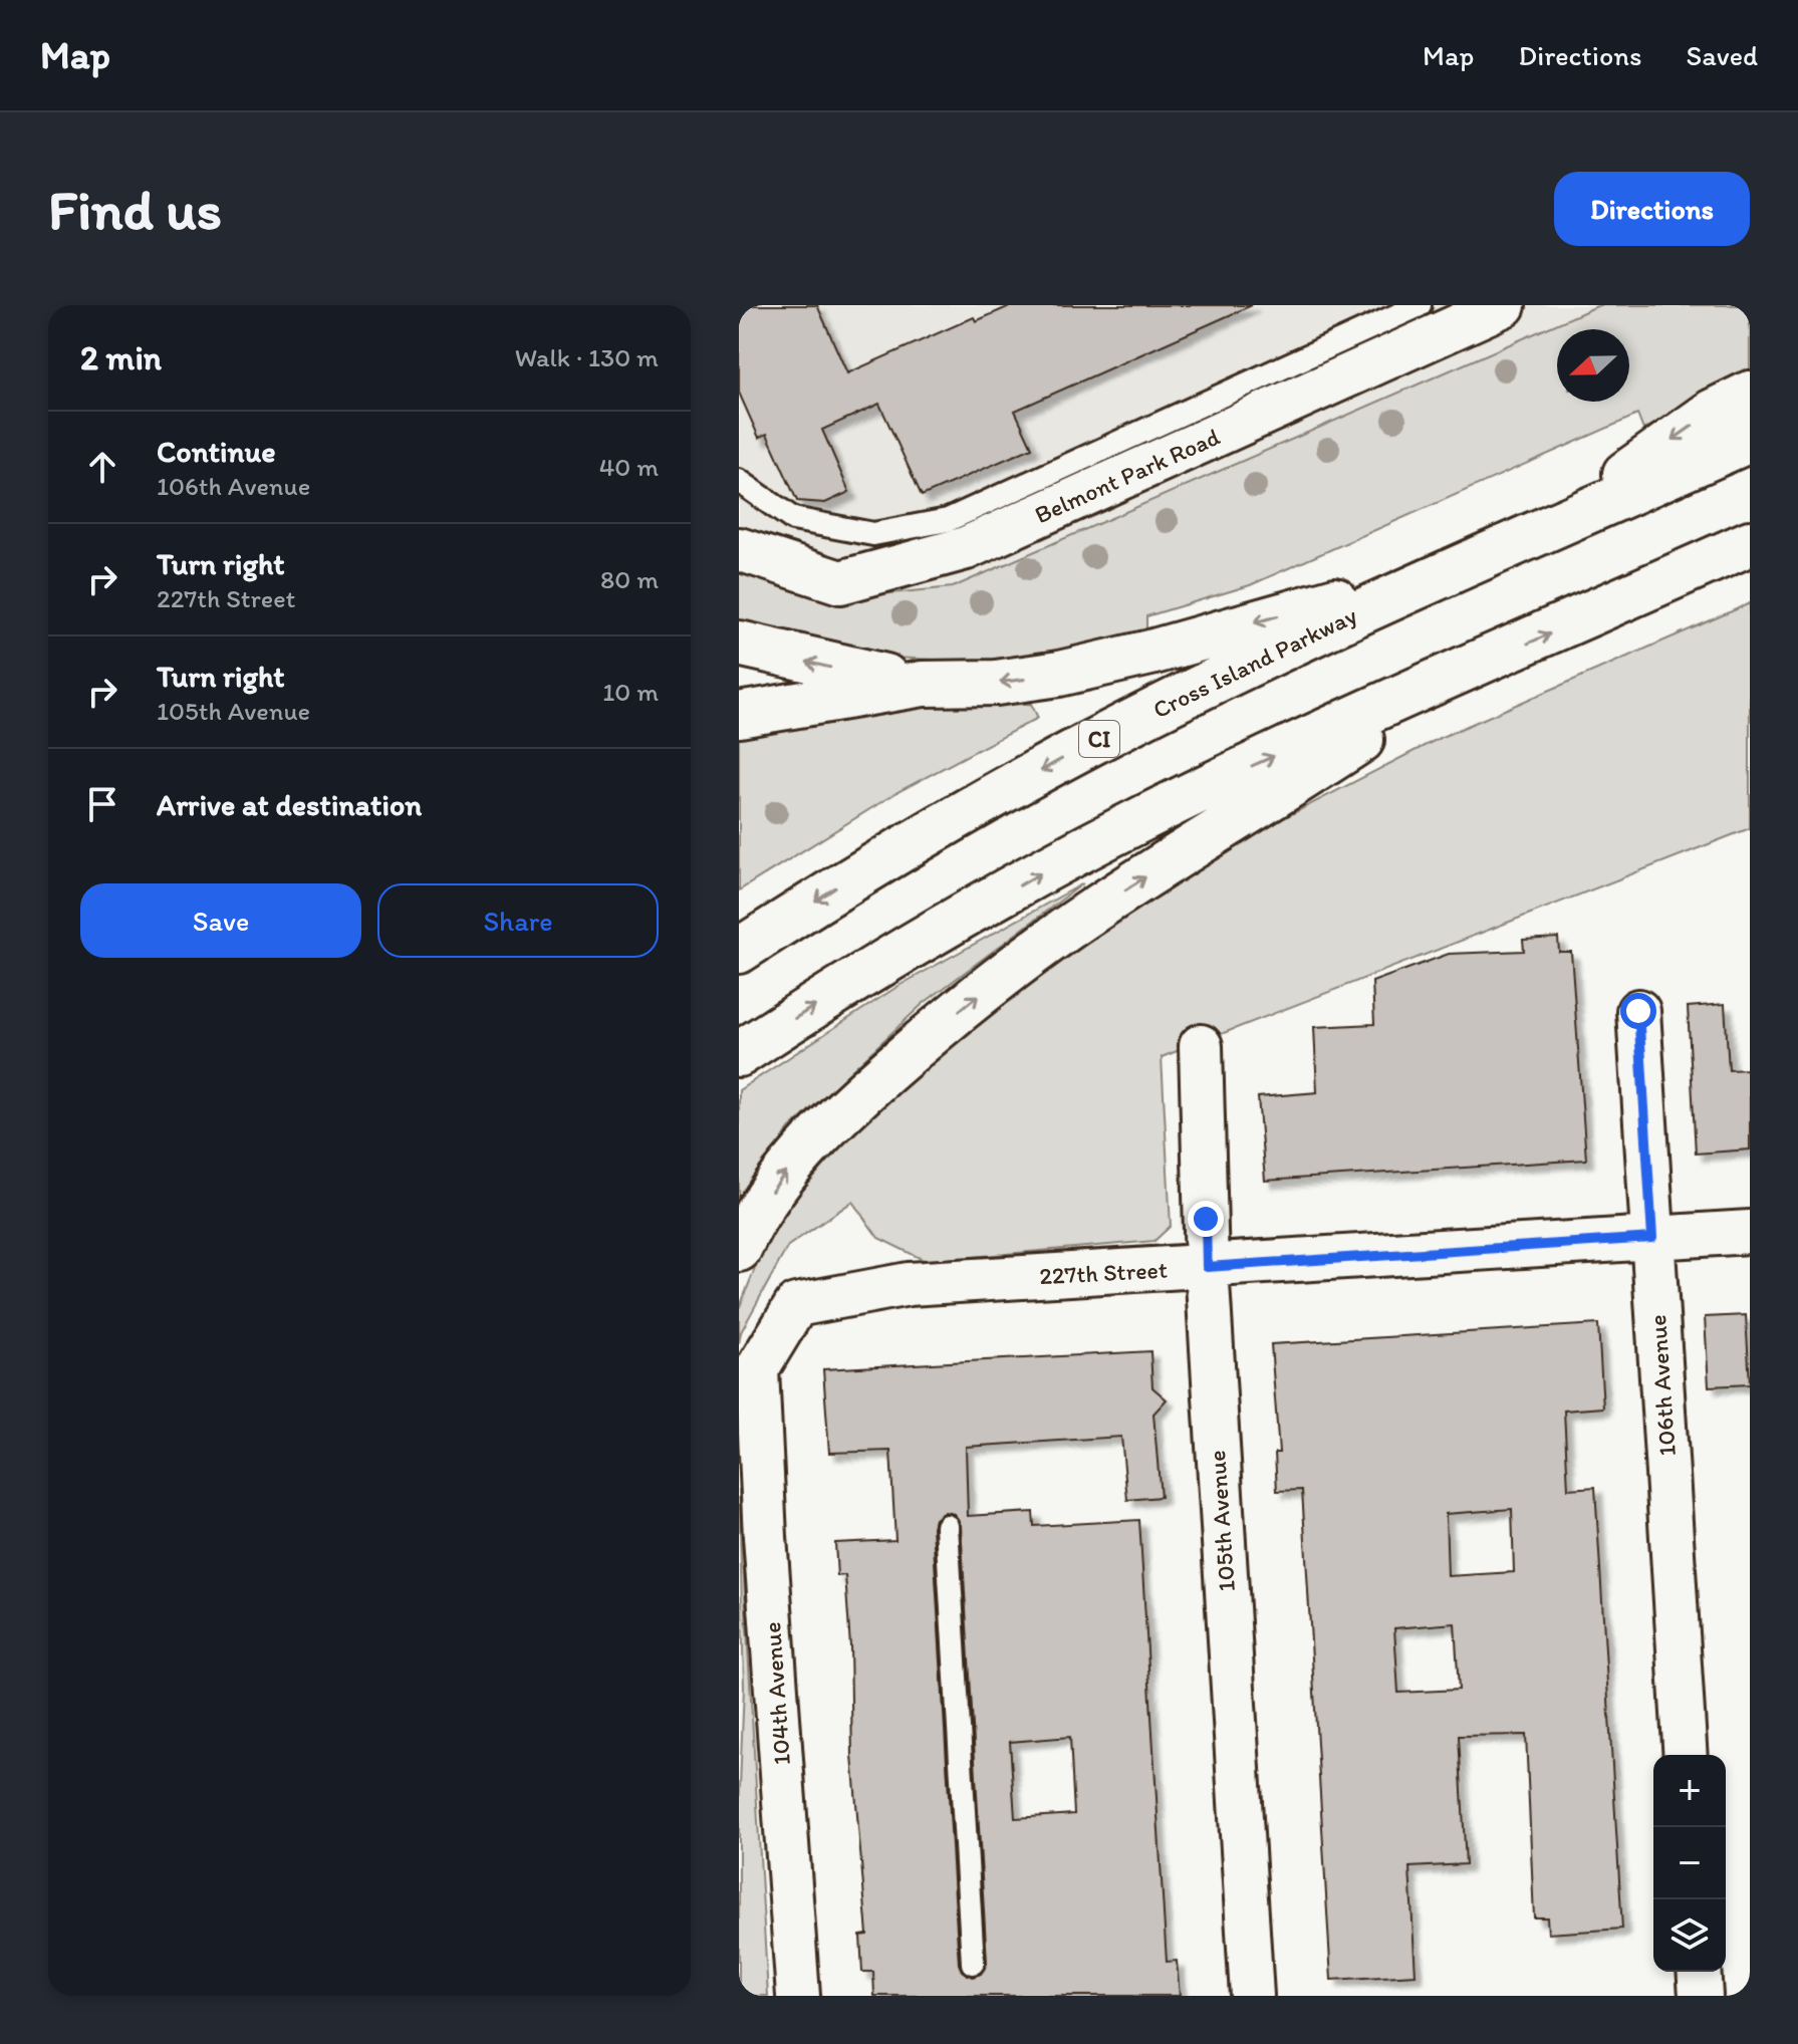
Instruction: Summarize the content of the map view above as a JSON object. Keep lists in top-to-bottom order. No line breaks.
{"streets":{"highway":["Cross Island Parkway","CI"],"street":["Belmont Park Road","227th Street","106th Avenue","105th Avenue","104th Avenue"]},"crossings":[["227th Street","106th Avenue"],["227th Street","105th Avenue"],["227th Street","104th Avenue"]],"north":"left","page":{"header":"Map","nav":["Map","Directions","Saved"],"buttons":["Directions",["Save","Share"]],"title":"Find us","heading":["2 min","Walk · 130 m"],"list":[["Continue","106th Avenue","40 m"],["Turn right","227th Street","80 m"],["Turn right","105th Avenue","10 m"],"Arrive at destination"],"map_buttons":["+","−"]}}
